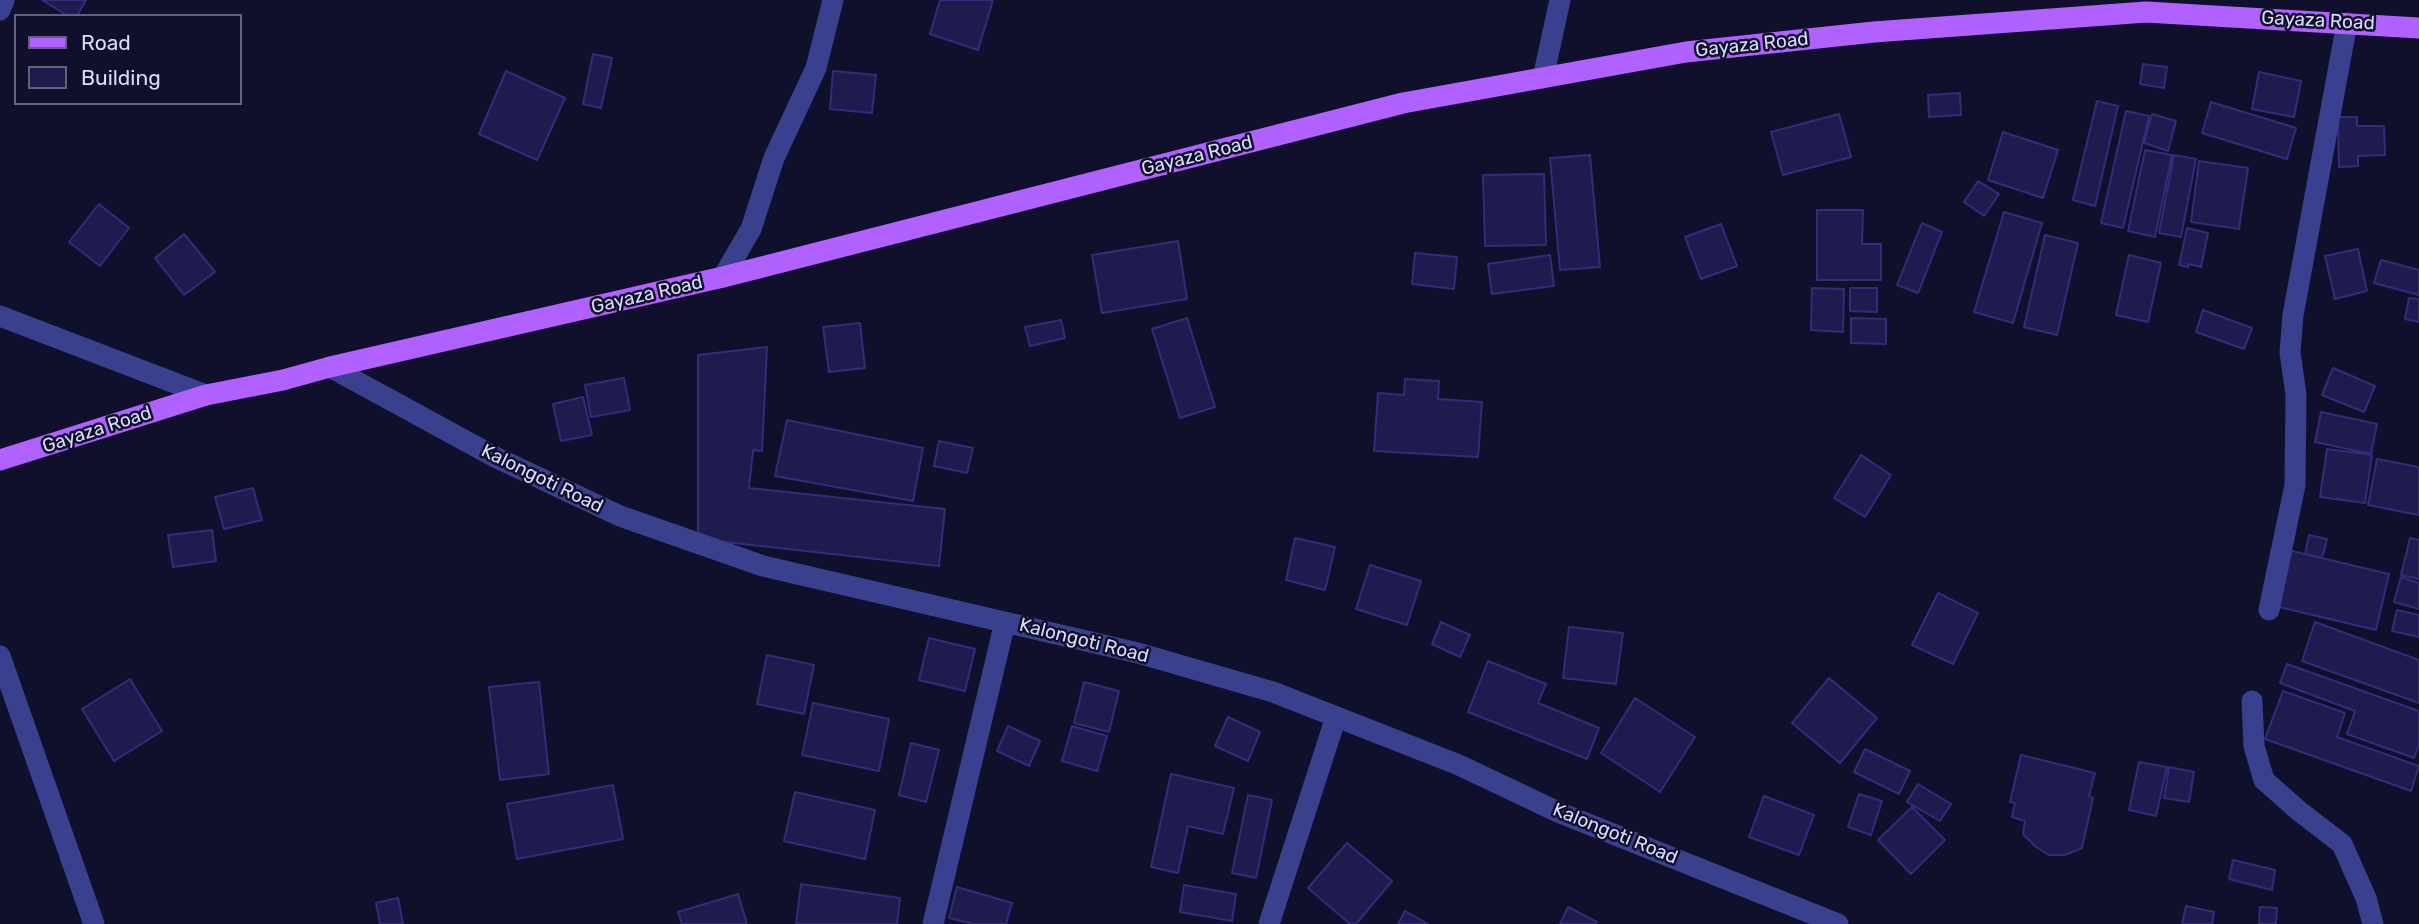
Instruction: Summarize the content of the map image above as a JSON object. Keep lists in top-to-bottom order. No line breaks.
{"streets":{"main road":["Gayaza Road"],"street":["Kalongoti Road"]},"crossings":[["Gayaza Road","Kalongoti Road"]],"legend":["Road","Building"]}
